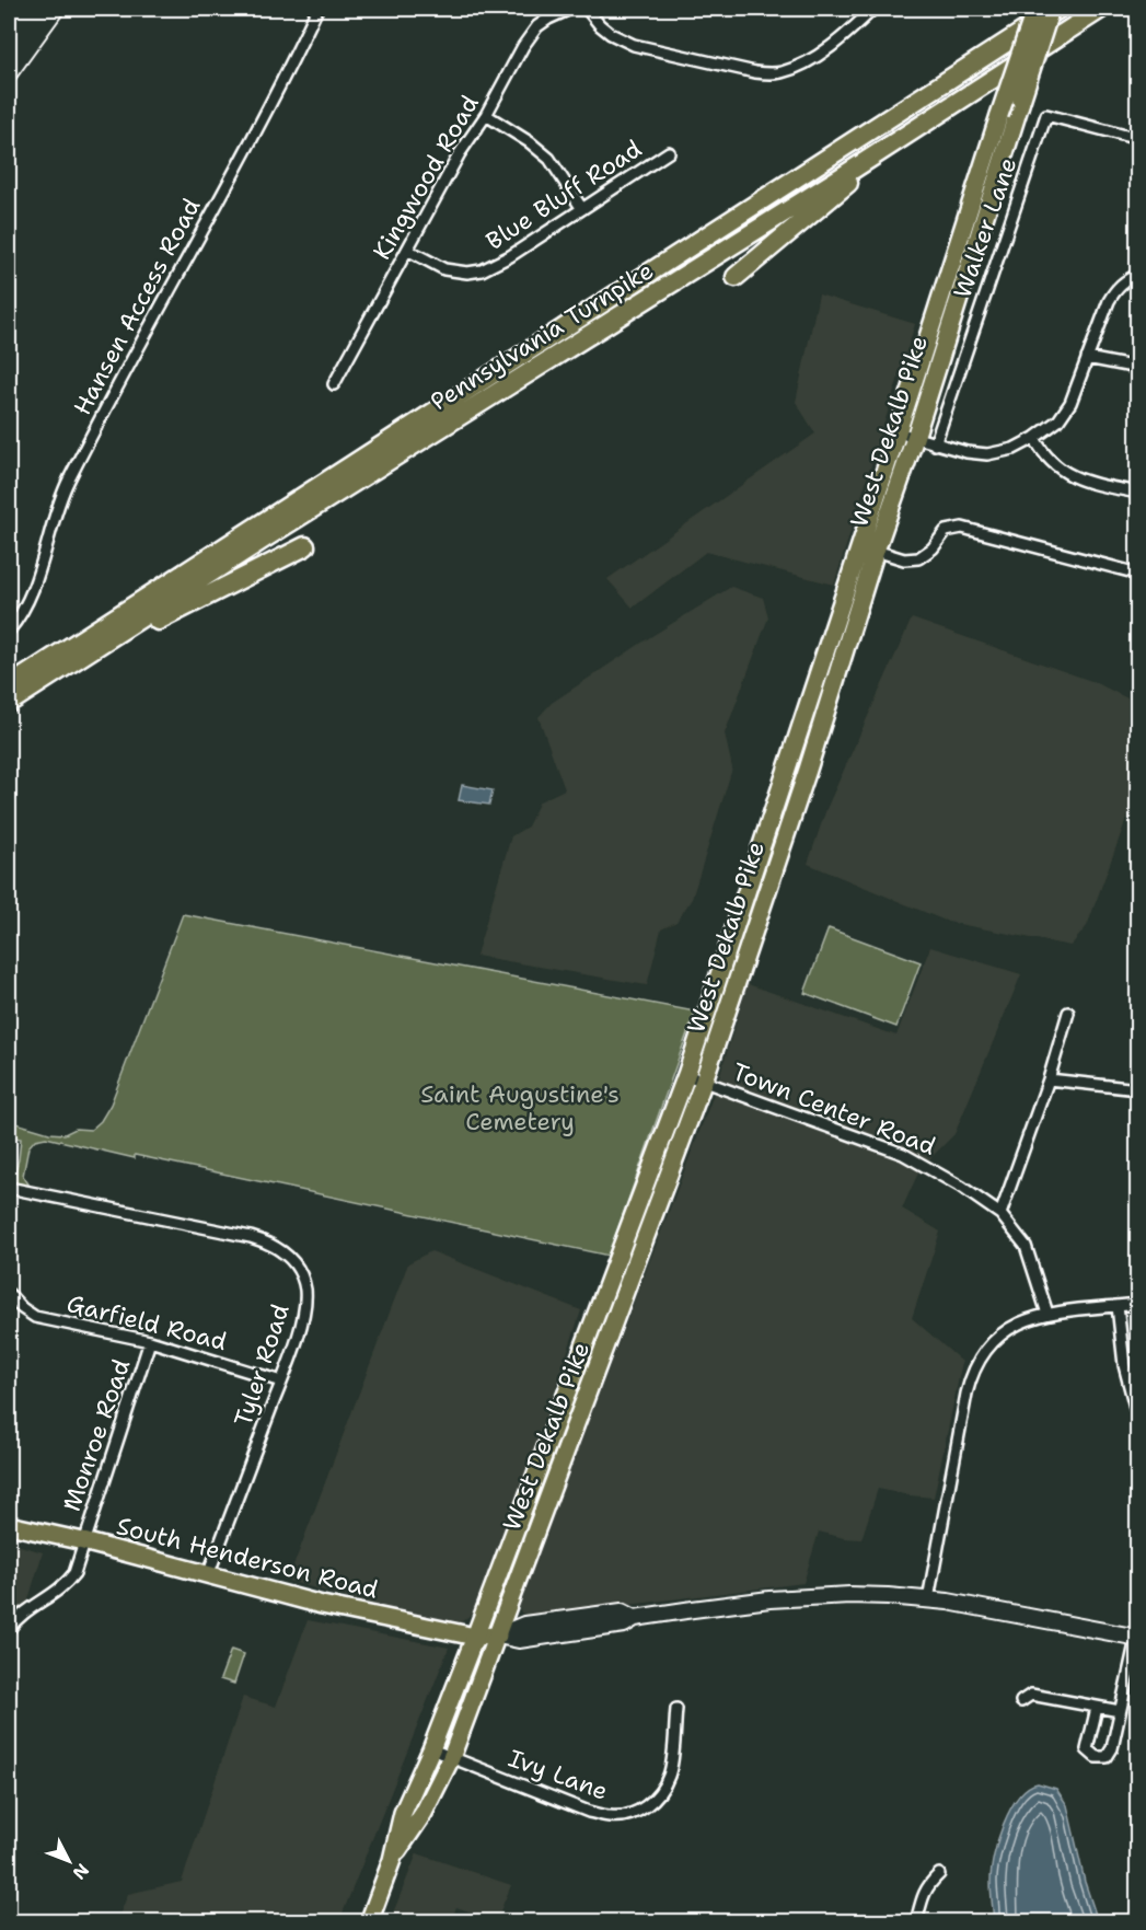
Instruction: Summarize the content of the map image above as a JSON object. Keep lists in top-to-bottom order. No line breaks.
{"streets":{"highway":["Pennsylvania Turnpike"],"main road":["West Dekalb Pike","South Henderson Road"],"street":["Kingwood Road","Blue Bluff Road","Walker Lane","Hansen Access Road","Town Center Road","Garfield Road","Tyler Road","Monroe Road","Ivy Lane"]},"crossings":[["Kingwood Road","Blue Bluff Road"],["West Dekalb Pike","Town Center Road"],["West Dekalb Pike","South Henderson Road"],["West Dekalb Pike","Ivy Lane"],["Garfield Road","Tyler Road"],["Garfield Road","Monroe Road"],["Tyler Road","South Henderson Road"],["Monroe Road","South Henderson Road"]],"parks":["Saint Augustine's Cemetery"],"north":"bottom right"}
